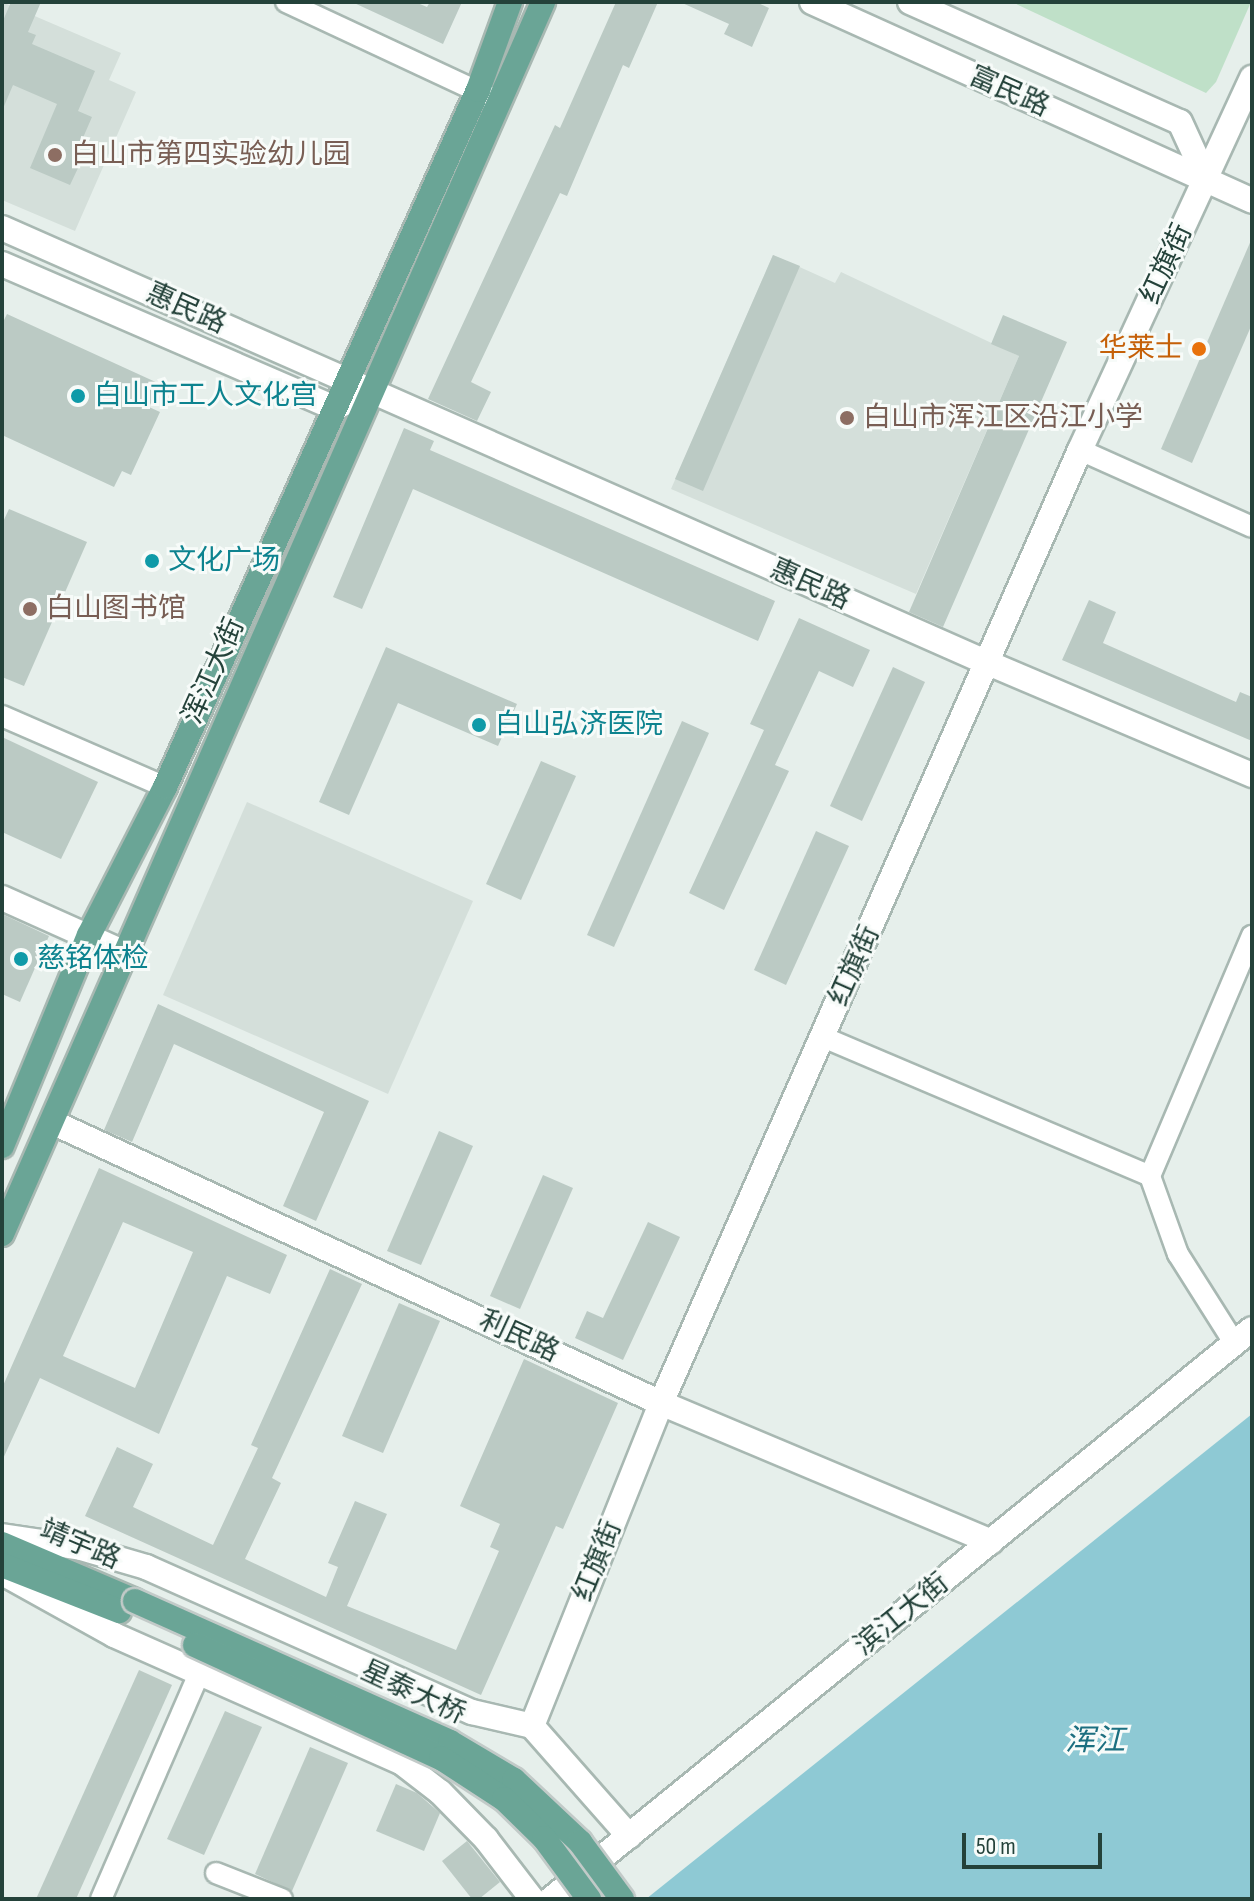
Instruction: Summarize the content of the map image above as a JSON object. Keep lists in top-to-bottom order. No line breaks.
{"streets":{"main road":["浑江大街","靖宇路","星泰大桥"],"street":["富民路","红旗街","惠民路","利民路","滨江大街"]},"crossings":[["富民路","红旗街"],["红旗街","惠民路"],["红旗街","利民路"],["惠民路","浑江大街"],["浑江大街","利民路"],["利民路","滨江大街"],["靖宇路","星泰大桥"]],"water":["浑江"],"places":["白山市第四实验幼儿园","华莱士","白山市工人文化宫","白山市浑江区沿江小学","文化广场","白山图书馆","白山弘济医院","慈铭体检"],"scale_bar":"50 m"}
